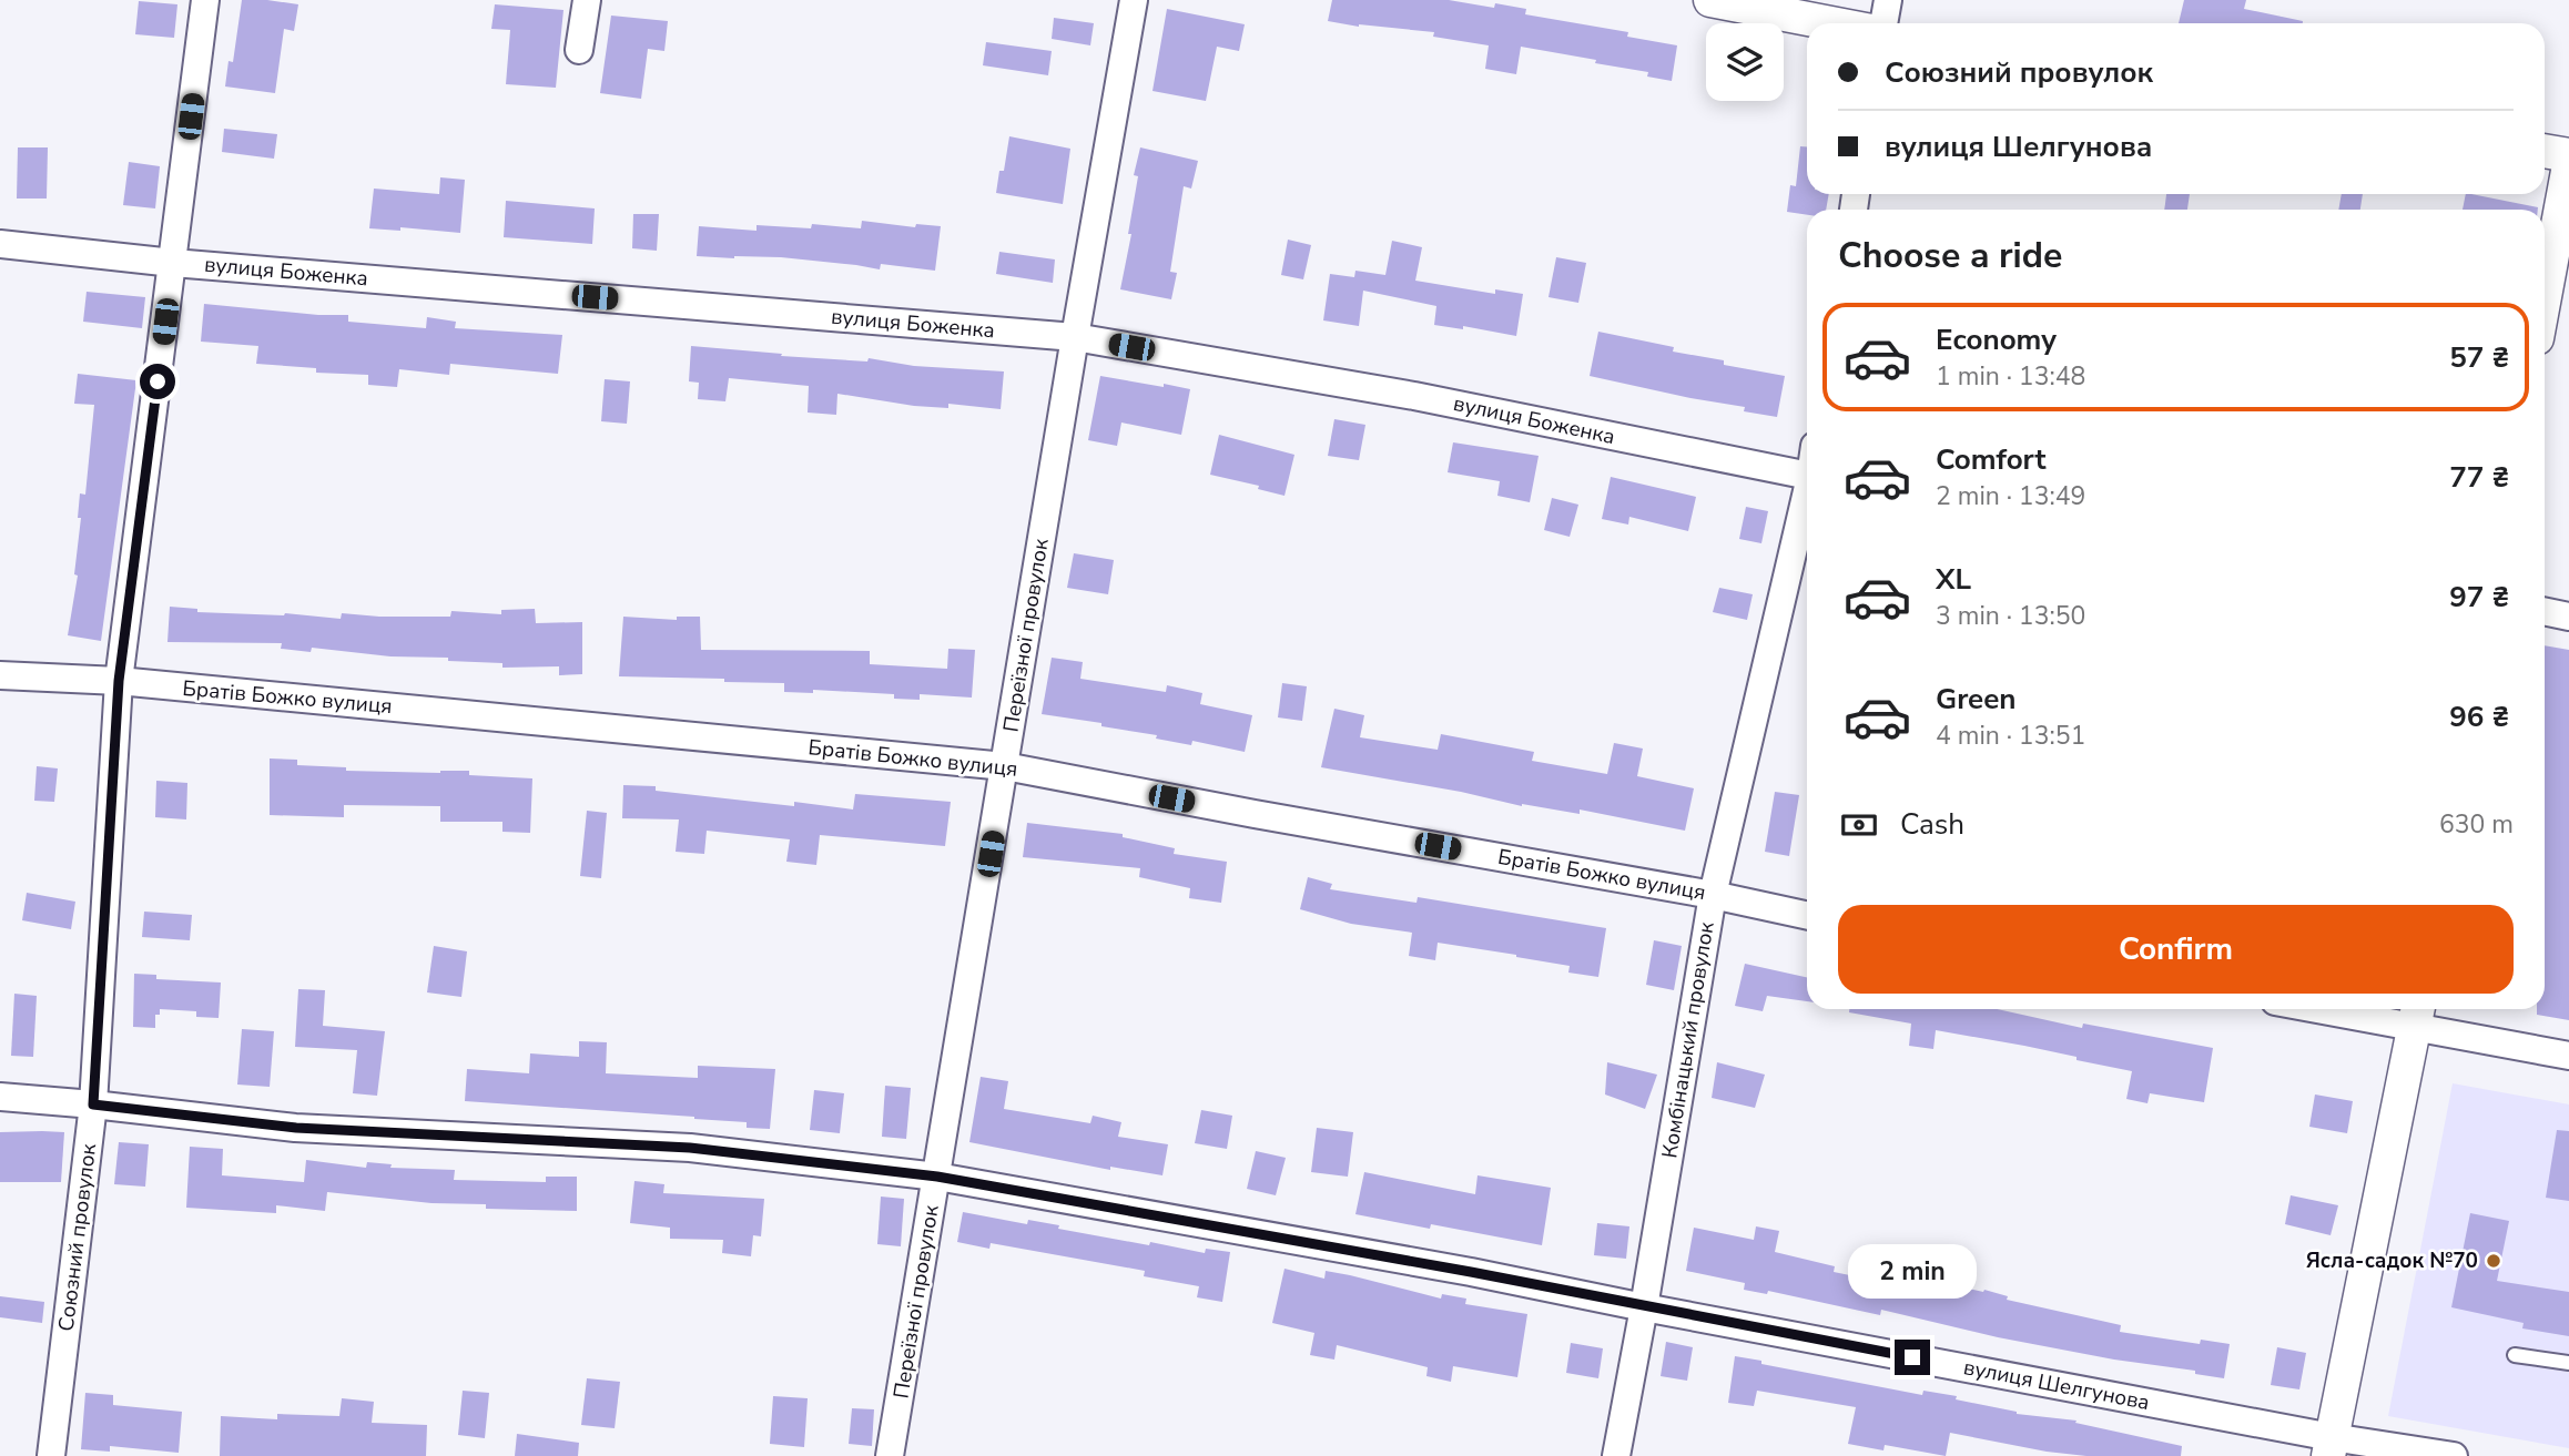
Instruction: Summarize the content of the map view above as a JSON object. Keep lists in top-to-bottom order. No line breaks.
{"streets":{"street":["вулиця Боженка","Переїзної провулок","Братів Божко вулиця","Комбінацький провулок","Союзний провулок","вулиця Шелгунова"]},"crossings":[["вулиця Боженка","Переїзної провулок"],["вулиця Боженка","Союзний провулок"],["Переїзної провулок","Братів Божко вулиця"],["Переїзної провулок","вулиця Шелгунова"],["Братів Божко вулиця","Комбінацький провулок"],["Братів Божко вулиця","Союзний провулок"],["Комбінацький провулок","вулиця Шелгунова"],["Союзний провулок","вулиця Шелгунова"]],"places":["Ясла-садок №70"],"page":{"banner":["Союзний провулок","вулиця Шелгунова"],"heading":"Choose a ride","list":[{"name":"Economy","note":"1 min · 13:48","value":"57 ₴"},{"name":"Comfort","note":"2 min · 13:49","value":"77 ₴"},{"name":"XL","note":"3 min · 13:50","value":"97 ₴"},{"name":"Green","note":"4 min · 13:51","value":"96 ₴"}],"pay":["Cash","630 m"],"buttons":"Confirm","bubble":"2 min"}}
